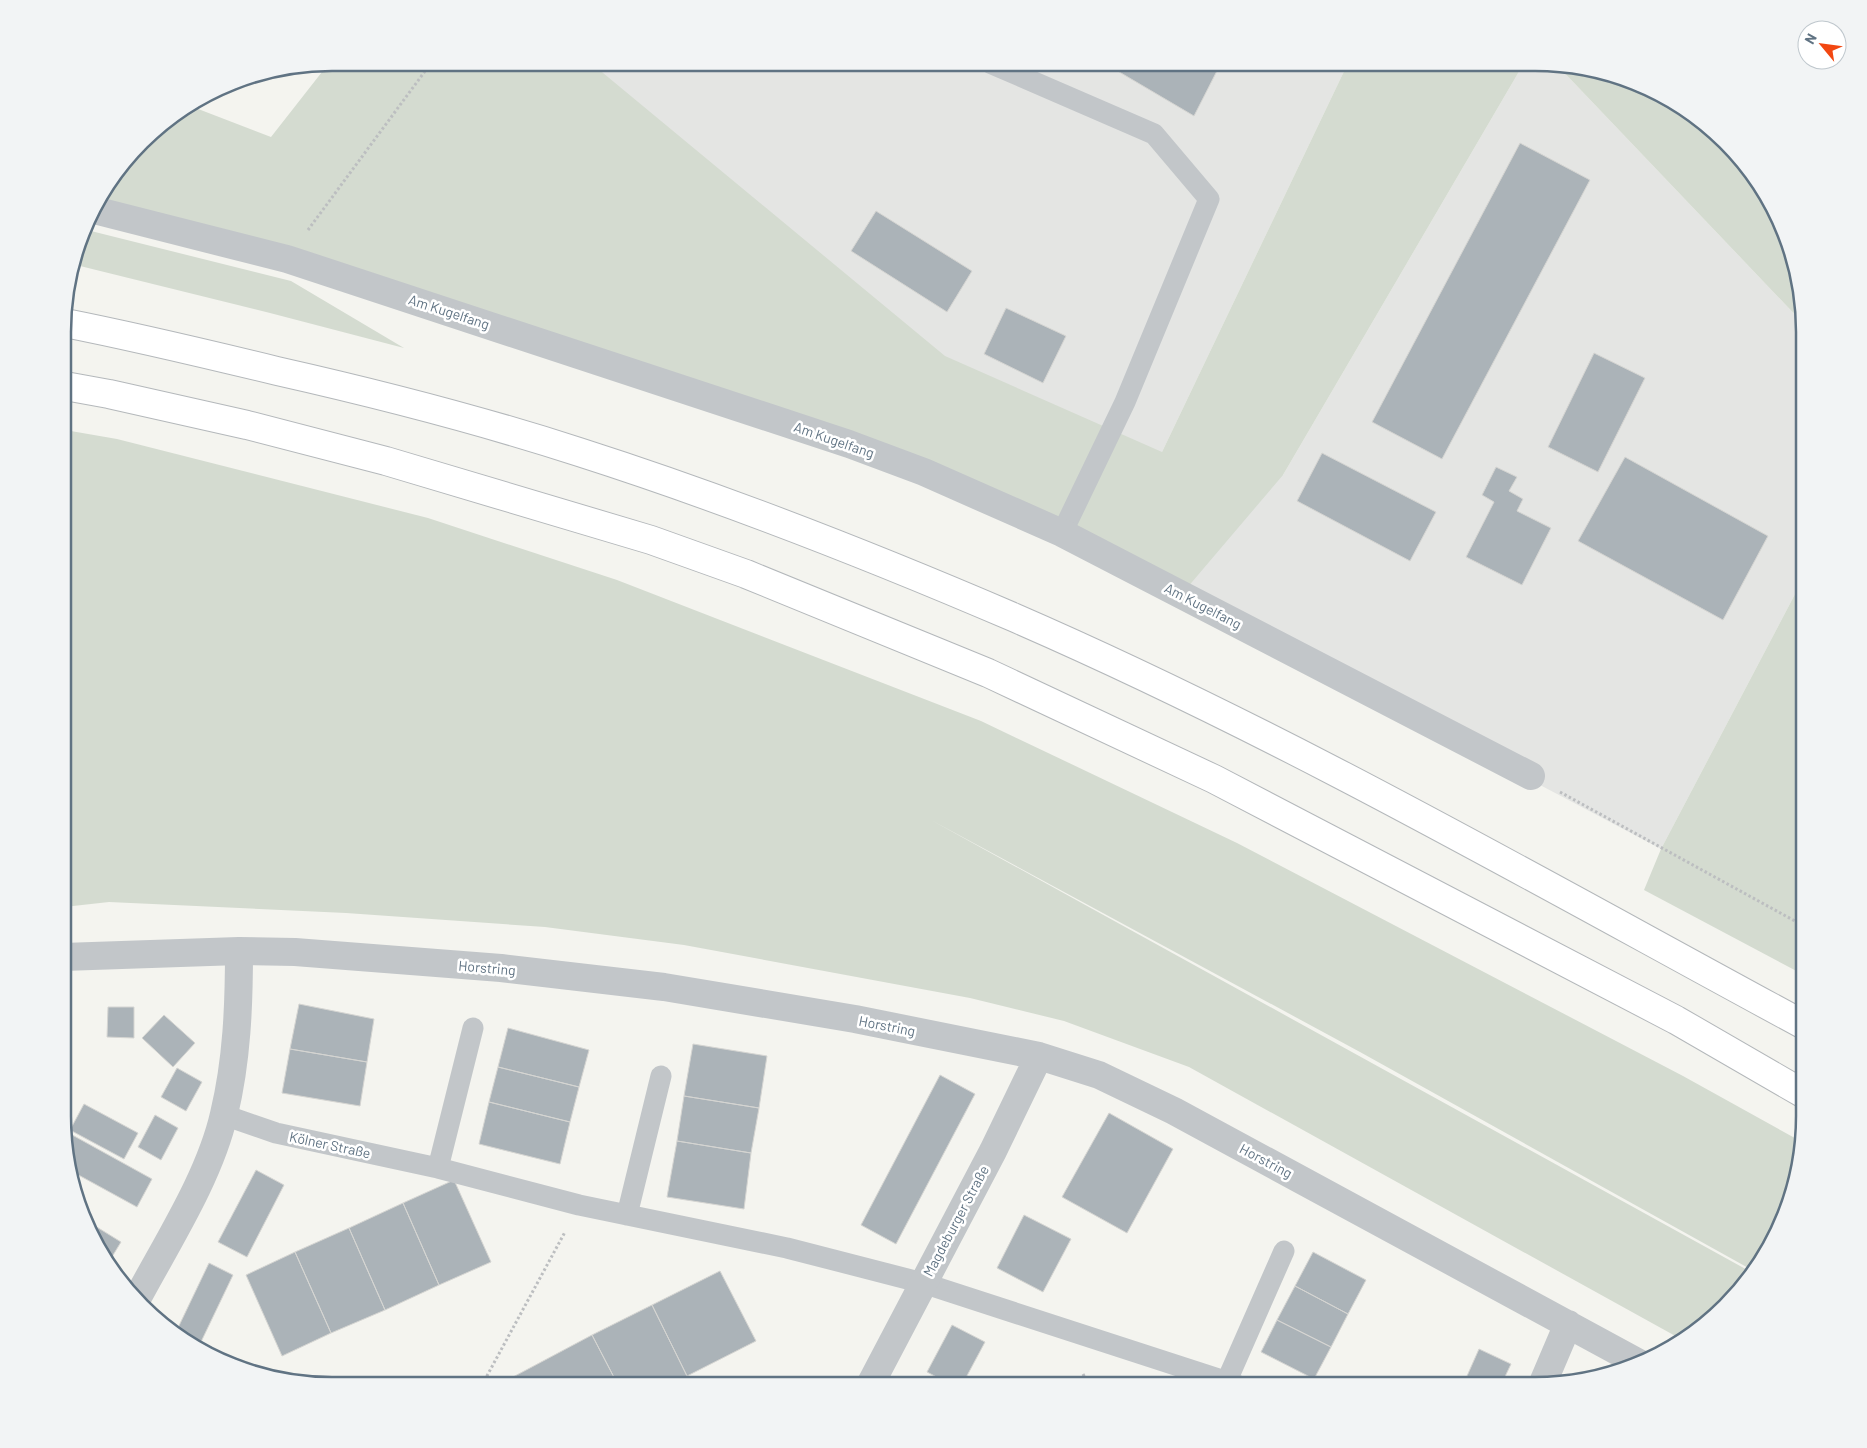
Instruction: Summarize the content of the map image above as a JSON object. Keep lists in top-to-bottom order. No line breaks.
{"streets":{"street":["Am Kugelfang","Horstring","Magdeburger Straße"],"lane":["Kölner Straße"]},"crossings":[["Horstring","Magdeburger Straße"],["Kölner Straße","Magdeburger Straße"]],"north":"top left"}
